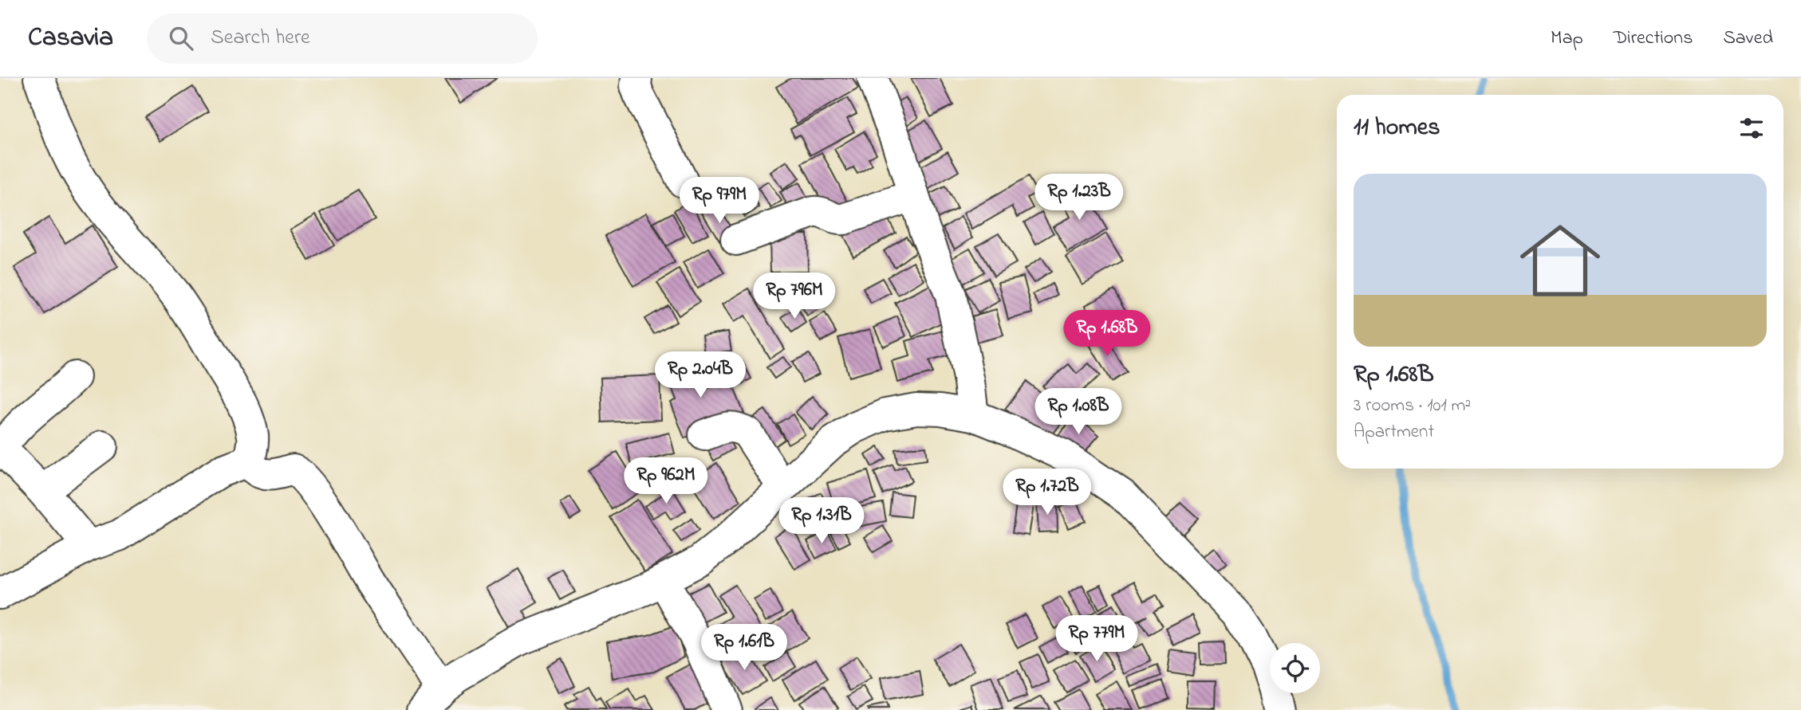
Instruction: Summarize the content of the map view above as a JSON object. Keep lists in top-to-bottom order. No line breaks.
{"page":{"header":"Casavia","search":"Search here","nav":["Map","Directions","Saved"],"heading":"11 homes","list":[{"name":"Rp 1.68B","note":"3 rooms · 101 m² · Apartment"}],"price":["Rp 1.23B","Rp 979M","Rp 796M","Rp 1.68B","Rp 2.04B","Rp 1.08B","Rp 962M","Rp 1.72B","Rp 1.31B","Rp 779M","Rp 1.61B"]}}
